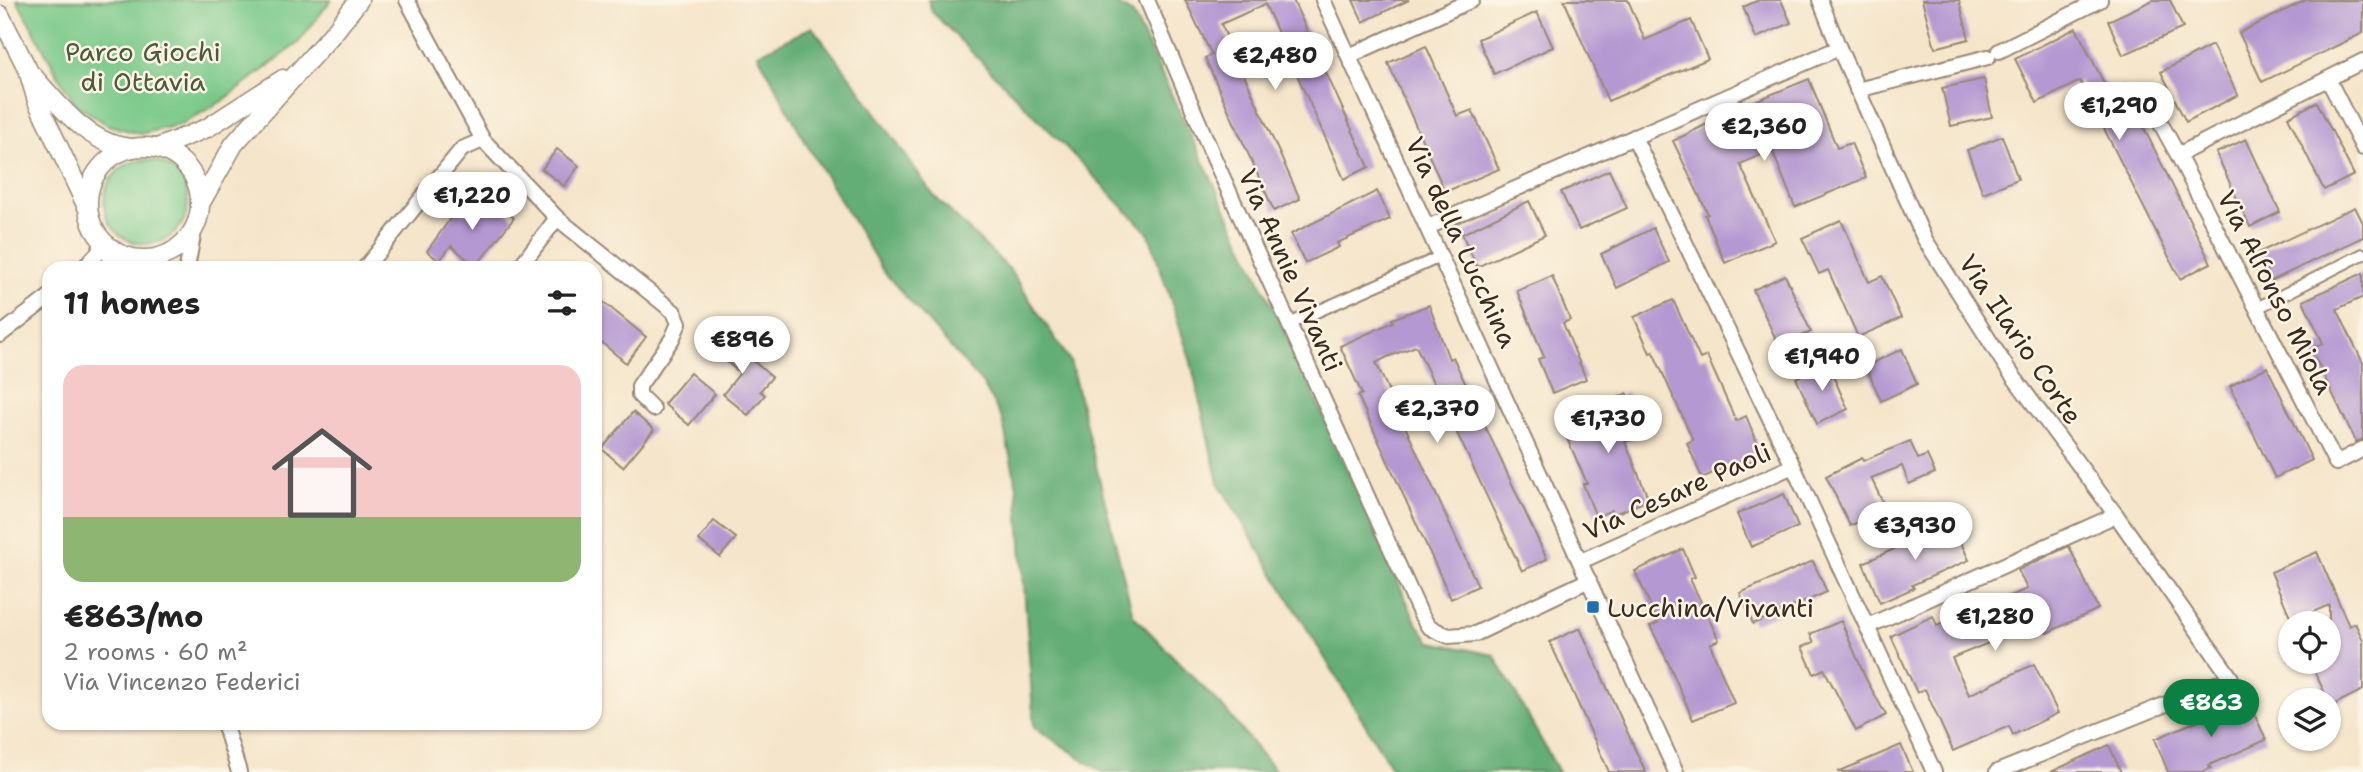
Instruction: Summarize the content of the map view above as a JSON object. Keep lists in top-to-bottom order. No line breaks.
{"streets":{"street":["Via della Lucchina","Via Annie Vivanti","Via Alfonso Miola","Via Ilario Corte","Via Cesare Paoli"]},"crossings":[["Via della Lucchina","Via Annie Vivanti"],["Via della Lucchina","Via Cesare Paoli"]],"parks":["Parco Giochi di Ottavia"],"places":{"transit":["Lucchina/Vivanti"]},"page":{"price":["€2,480","€1,290","€2,360","€1,220","€896","€1,940","€2,370","€1,730","€3,930","€1,280","€863"],"heading":"11 homes","list":[{"name":"€863/mo","note":"2 rooms · 60 m² · Via Vincenzo Federici"}]}}
